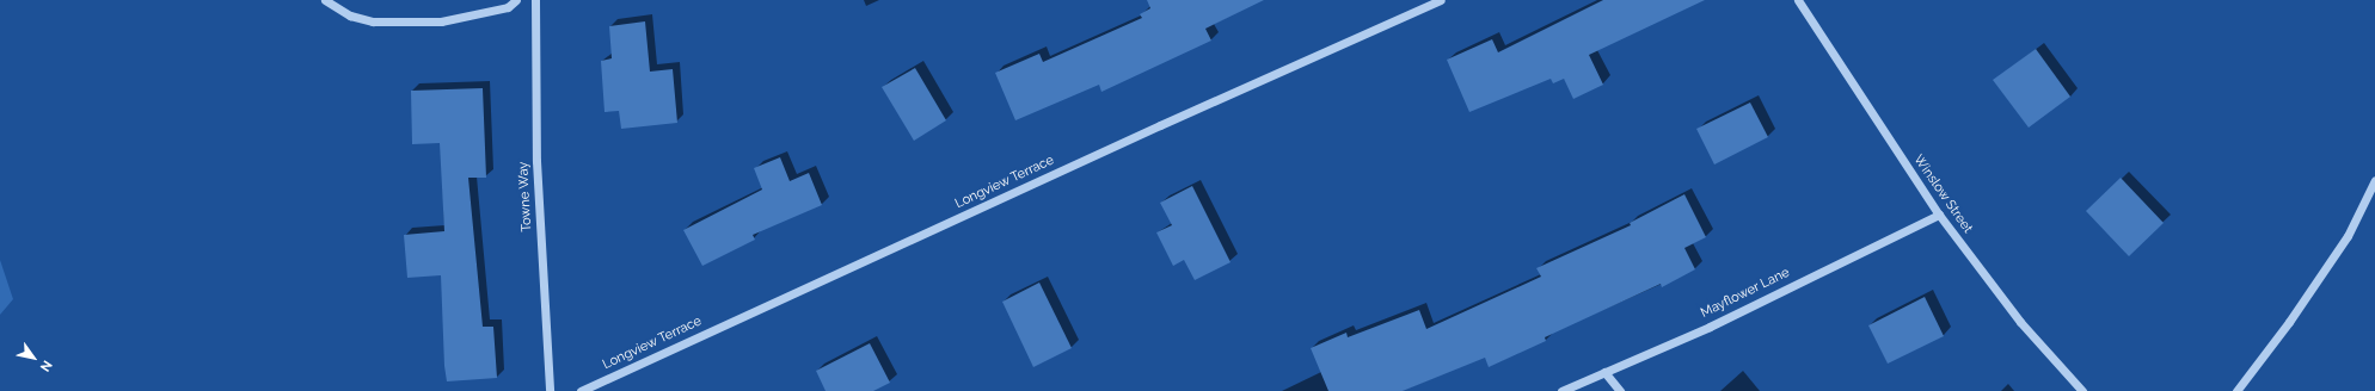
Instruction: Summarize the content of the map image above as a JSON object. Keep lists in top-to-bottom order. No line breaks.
{"streets":{"street":["Longview Terrace","Winslow Street","Towne Way","Mayflower Lane"]},"crossings":[["Winslow Street","Mayflower Lane"]],"north":"bottom right"}
